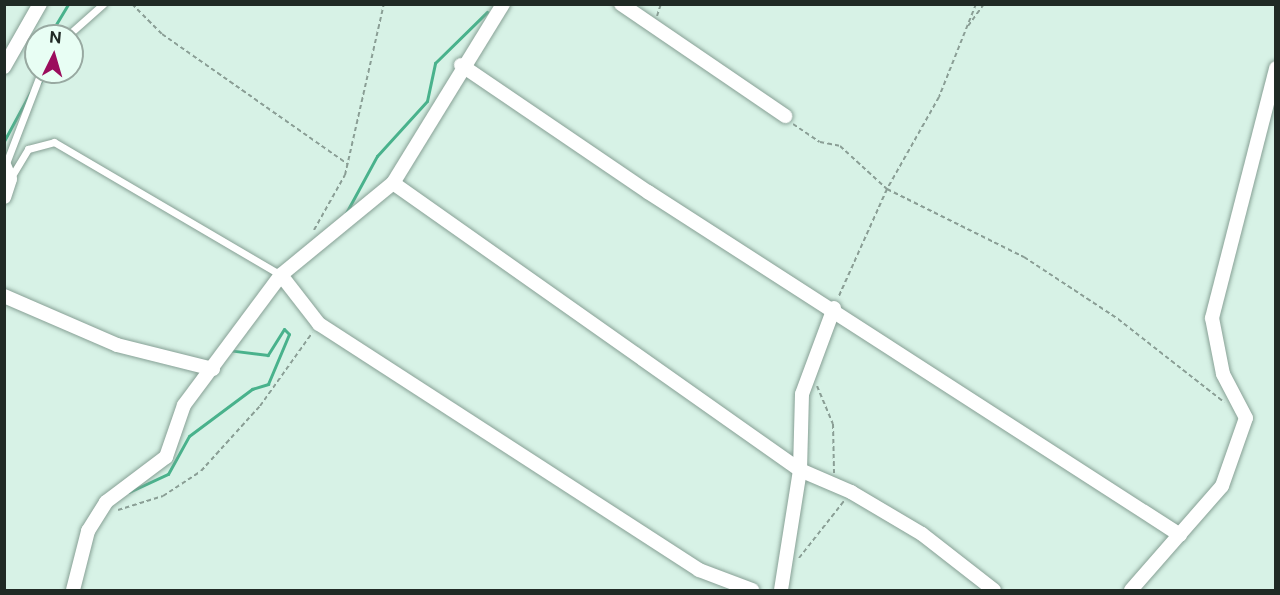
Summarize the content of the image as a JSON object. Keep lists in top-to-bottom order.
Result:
{
  "north": "top"
}
